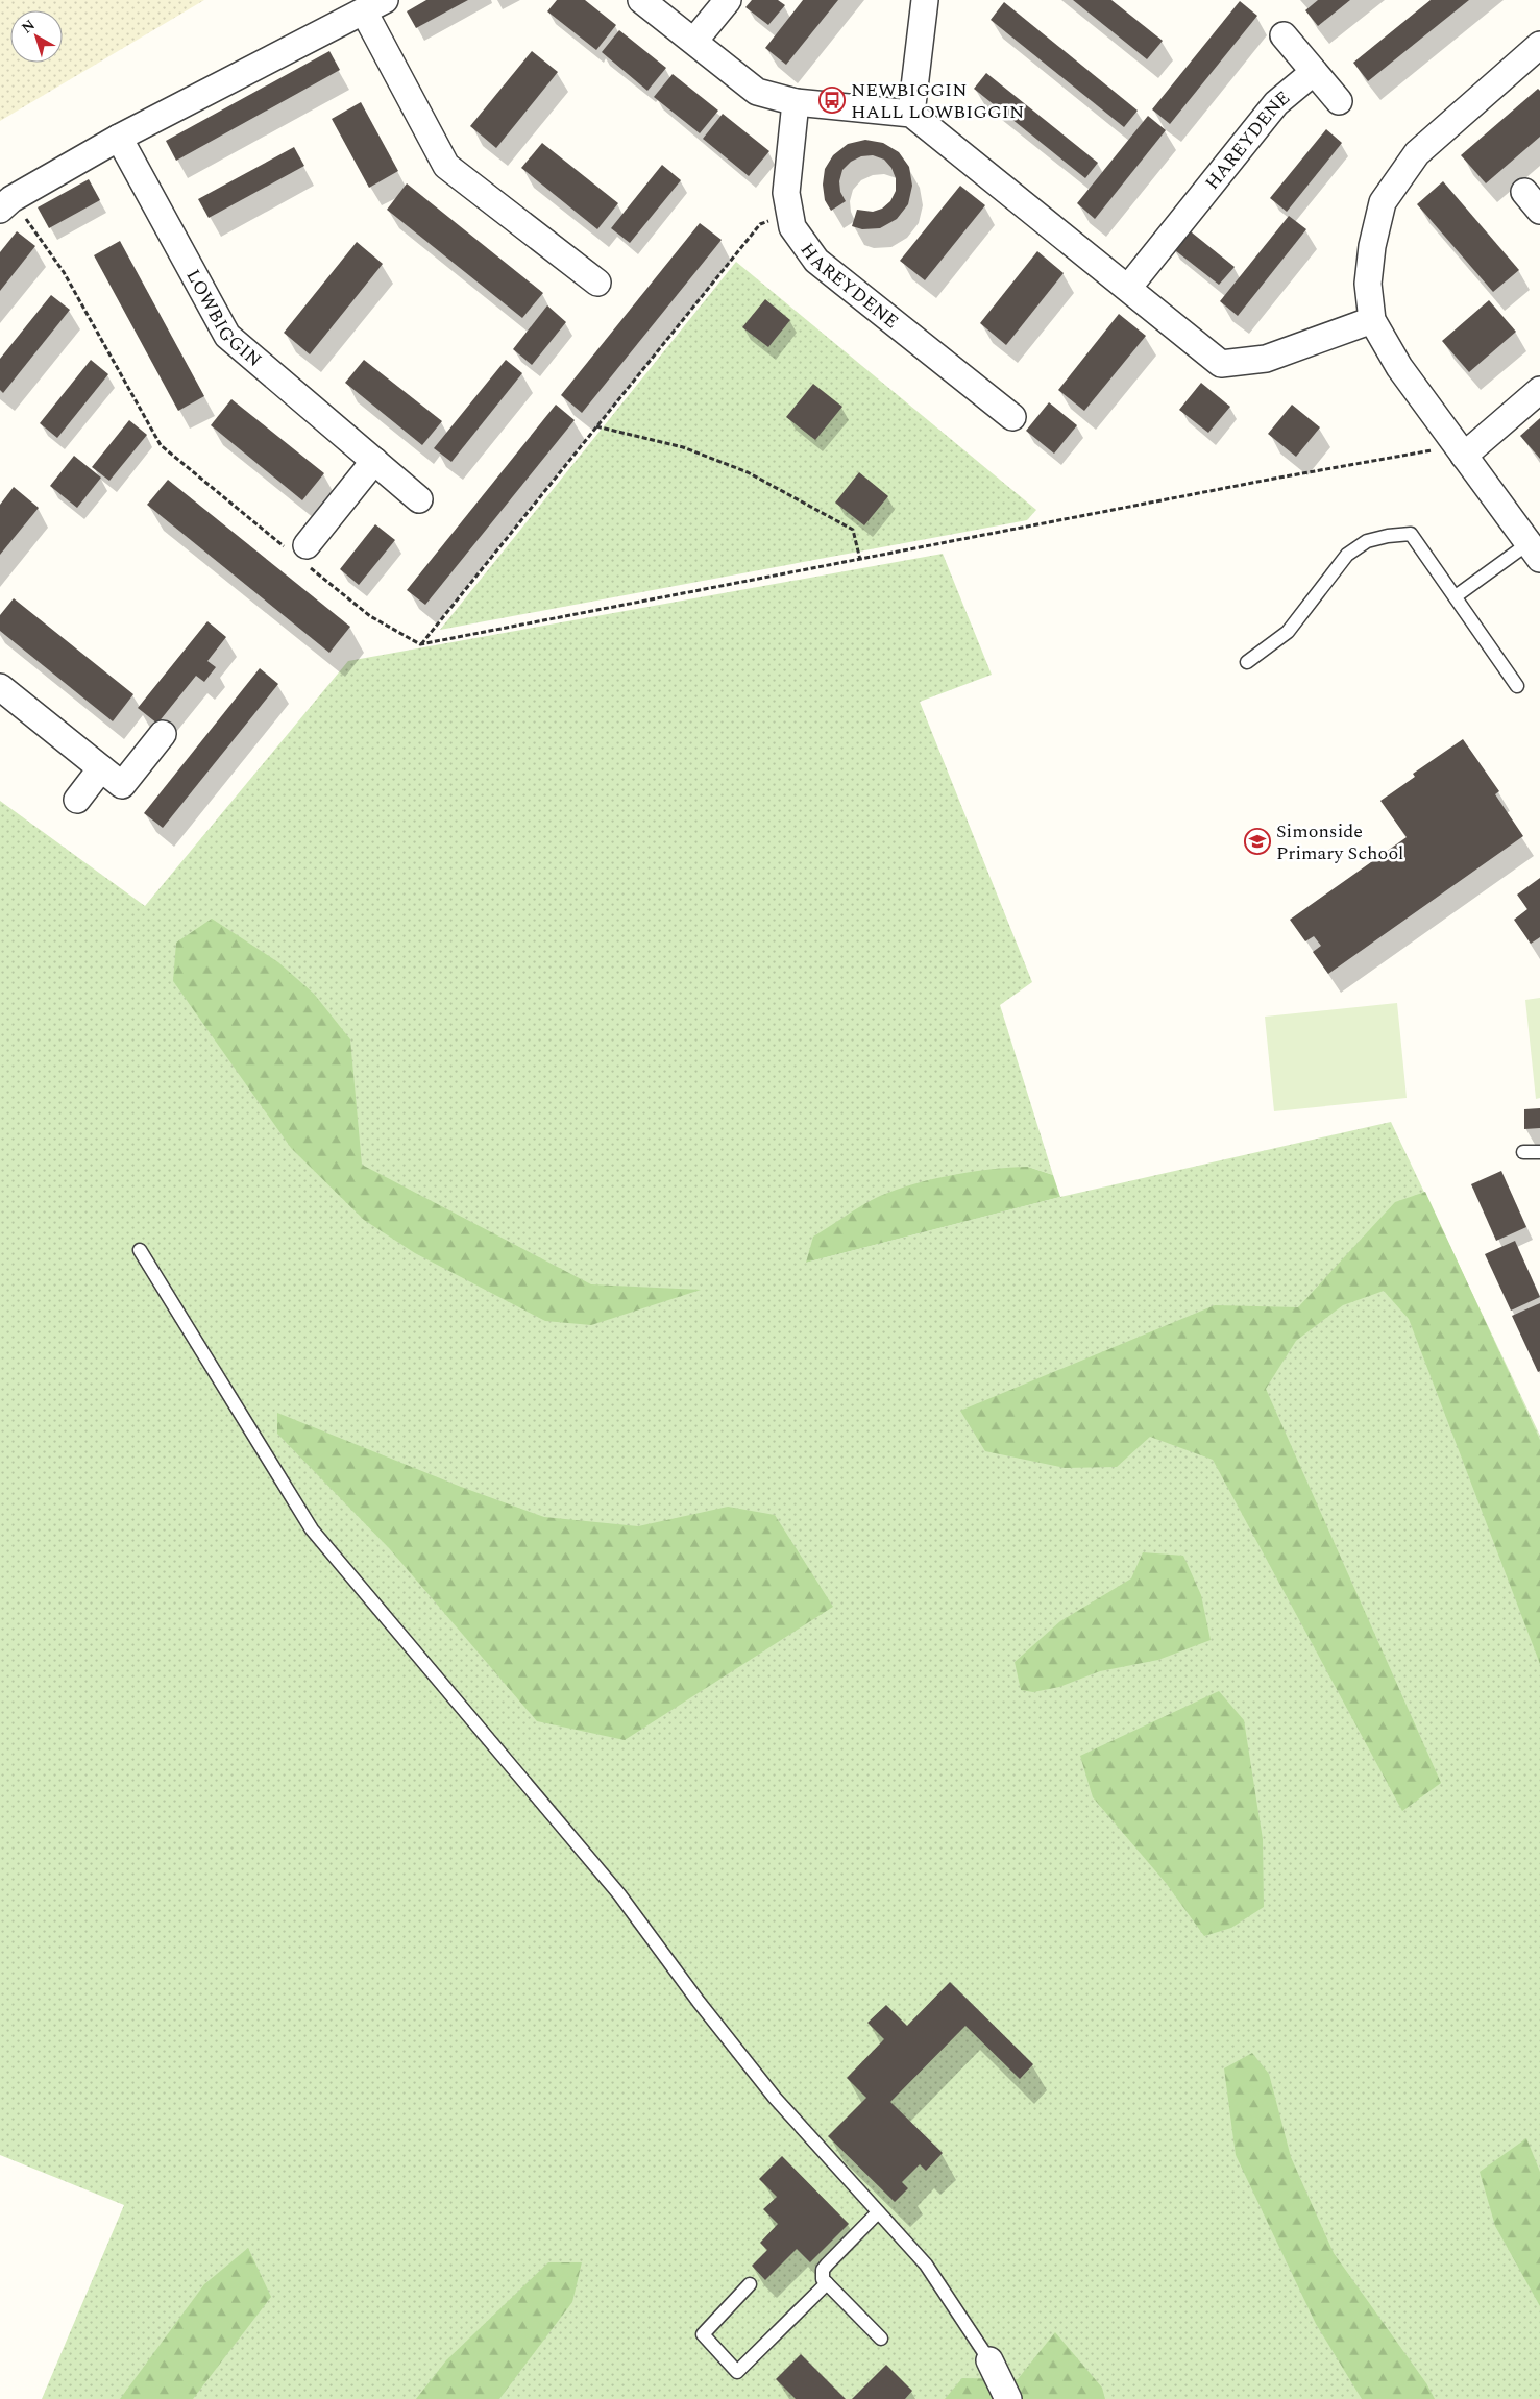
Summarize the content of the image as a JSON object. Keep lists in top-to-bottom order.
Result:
{
  "streets": {
    "street": ["HAREYDENE", "LOWBIGGIN"]
  },
  "places": {
    "bus stop": ["NEWBIGGIN HALL LOWBIGGIN"],
    "school or university": ["Simonside Primary School"]
  },
  "north": "top left"
}
